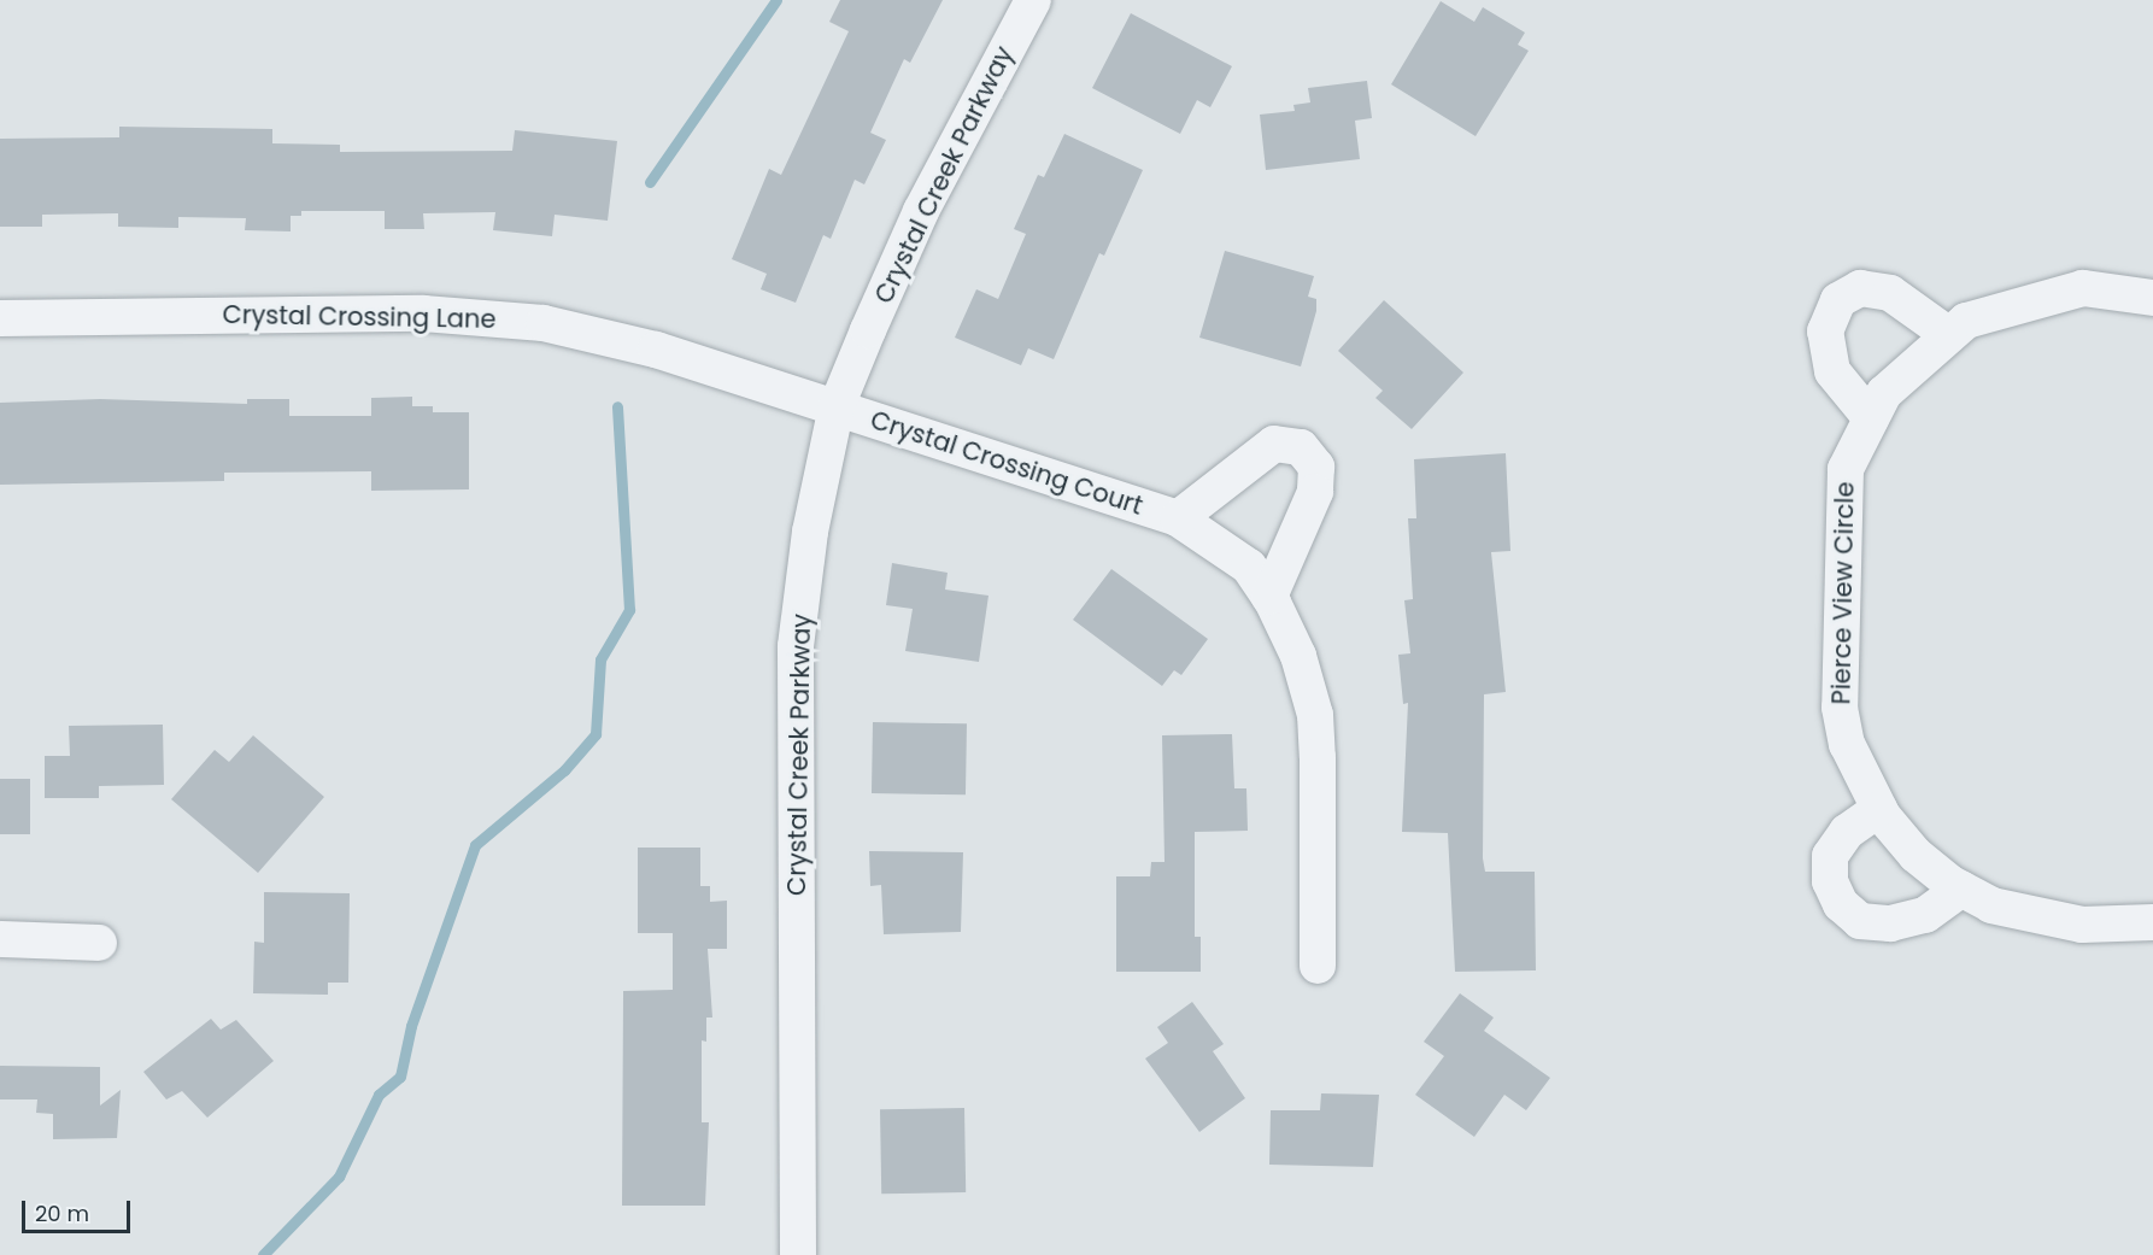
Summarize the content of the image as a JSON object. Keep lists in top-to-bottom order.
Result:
{
  "streets": {
    "street": [
      "Crystal Creek Parkway",
      "Crystal Crossing Lane",
      "Crystal Crossing Court",
      "Pierce View Circle"
    ]
  },
  "crossings": [
    ["Crystal Creek Parkway", "Crystal Crossing Lane"],
    ["Crystal Creek Parkway", "Crystal Crossing Court"],
    ["Crystal Crossing Lane", "Crystal Crossing Court"]
  ],
  "scale_bar": "20 m"
}
